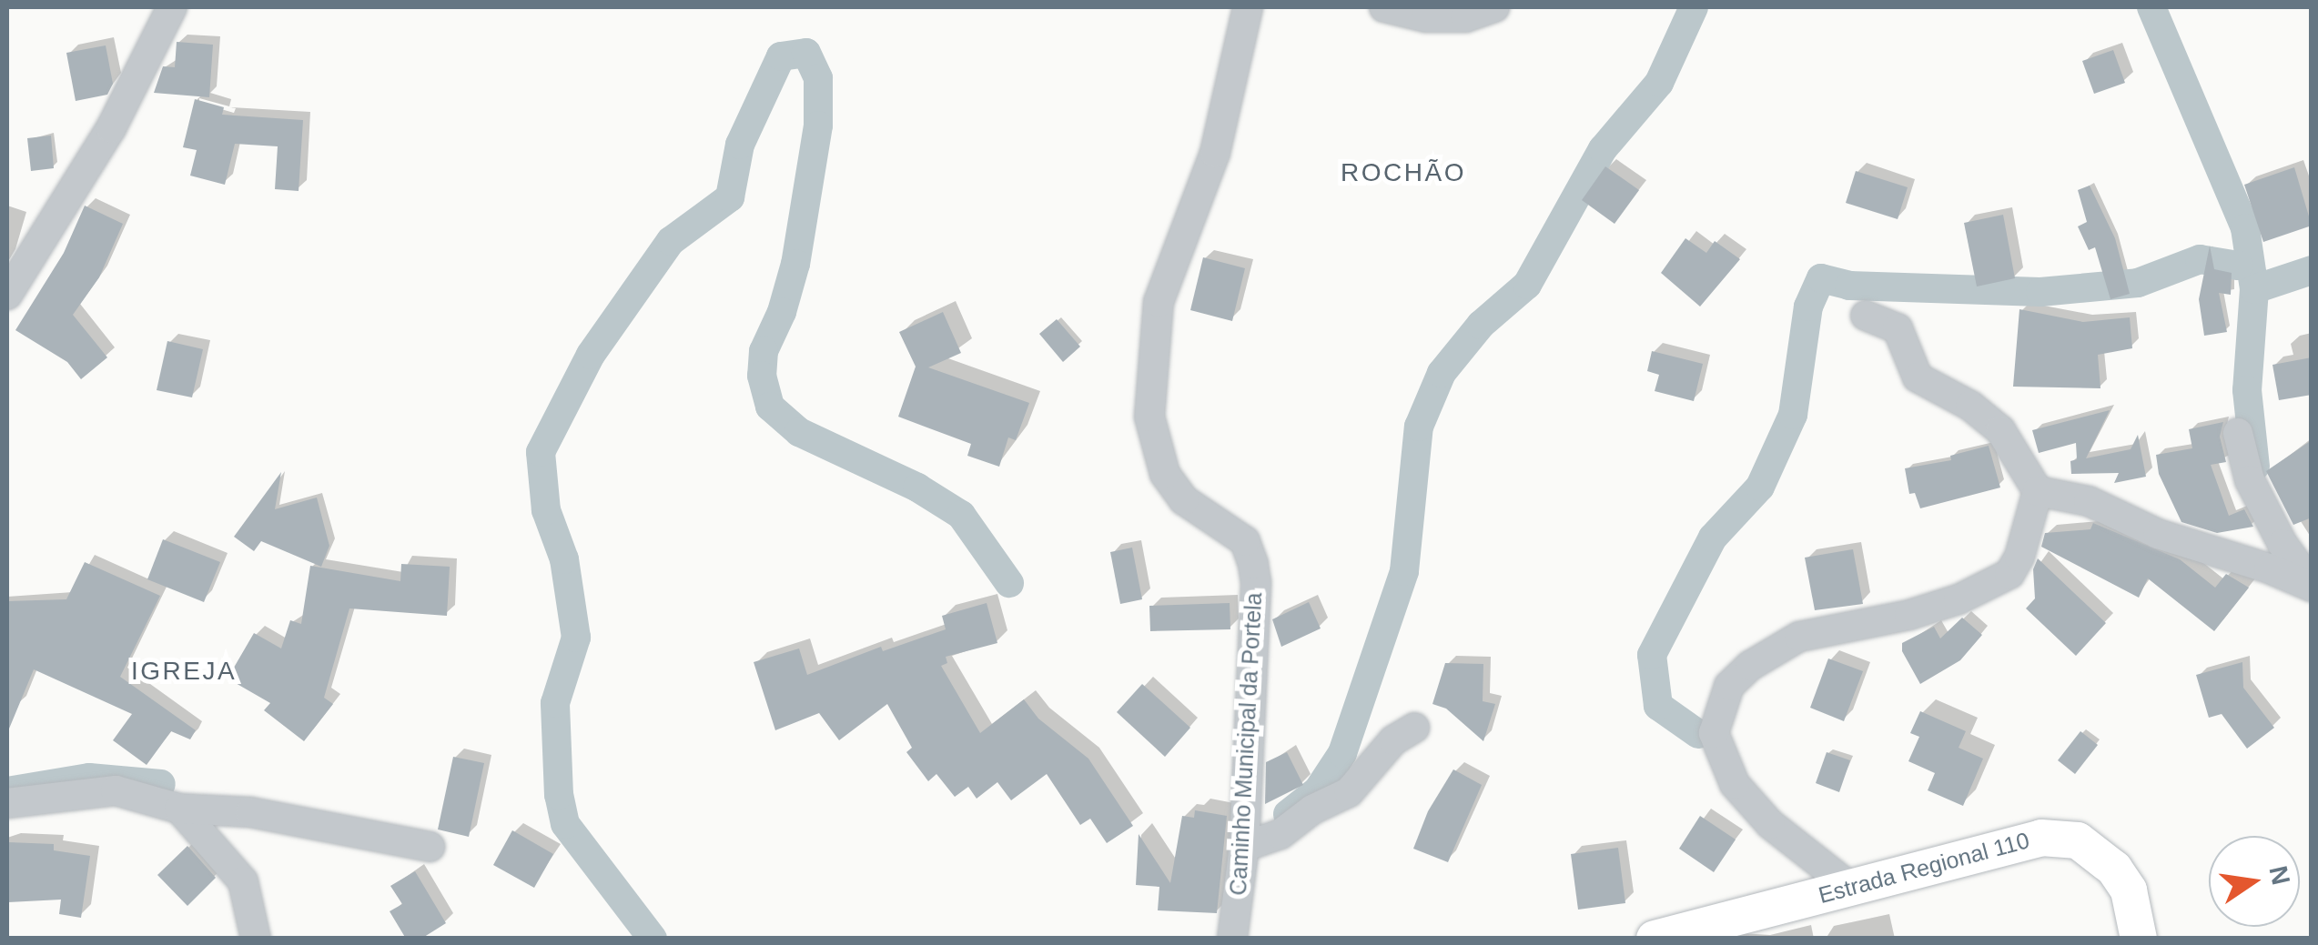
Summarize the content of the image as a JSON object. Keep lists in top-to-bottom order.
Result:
{
  "streets": {
    "main road": ["Estrada Regional 110"],
    "street": ["Caminho Municipal da Portela"]
  },
  "districts": ["ROCHÃO", "IGREJA"],
  "north": "right"
}
